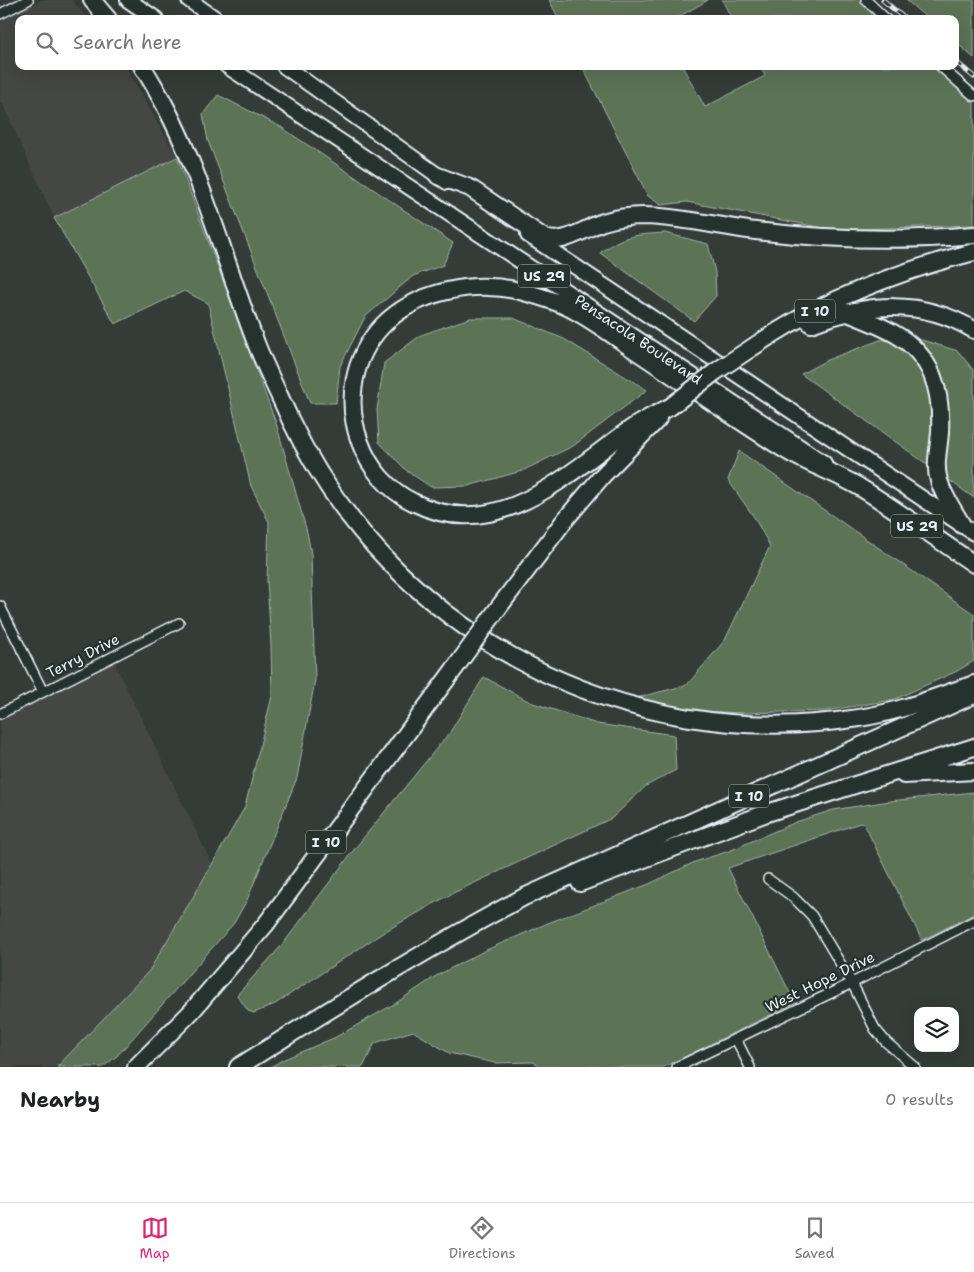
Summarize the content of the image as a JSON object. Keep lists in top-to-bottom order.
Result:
{
  "streets": {
    "highway": ["US 29", "I 10", "Pensacola Boulevard"],
    "street": ["Terry Drive", "West Hope Drive"]
  },
  "page": {
    "search": "Search here",
    "heading": ["Nearby", "0 results"],
    "nav": ["Map", "Directions", "Saved"]
  }
}
